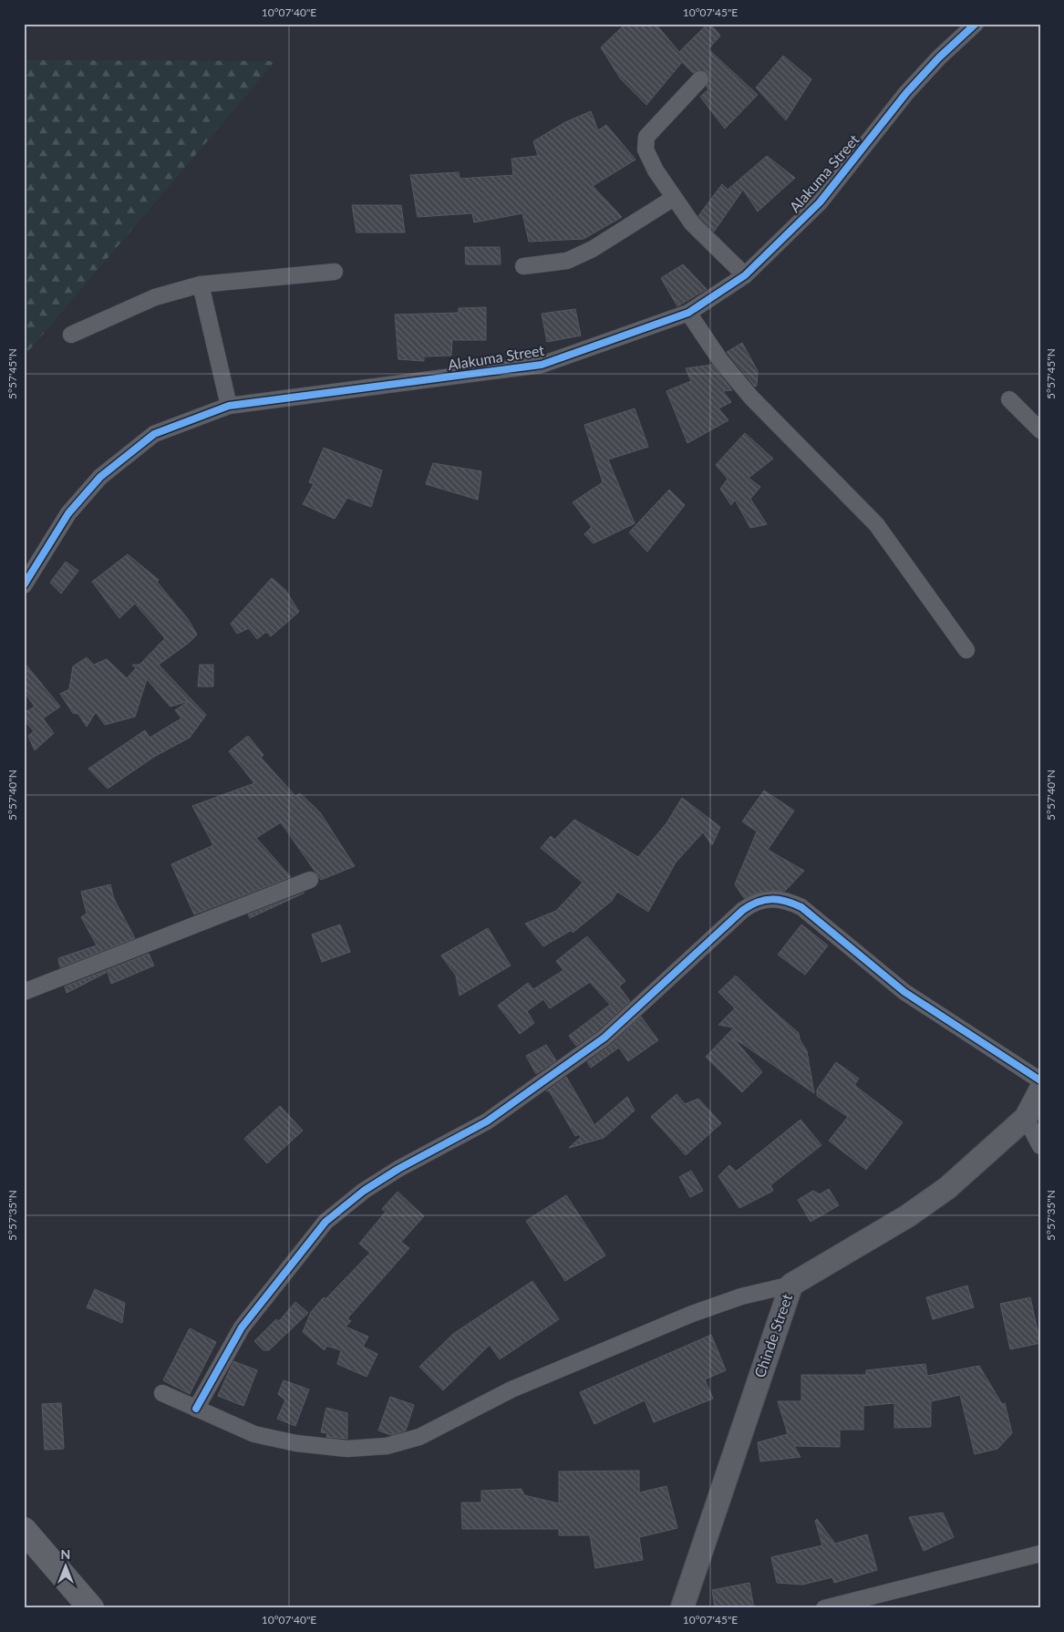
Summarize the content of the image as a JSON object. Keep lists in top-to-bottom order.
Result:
{
  "streets": {
    "street": ["Alakuma Street", "Chinde Street"]
  },
  "north": "top",
  "coordinates": [
    "10°07'40\"E",
    "10°07'45\"E",
    "5°57'45\"N",
    "5°57'40\"N",
    "5°57'35\"N"
  ]
}
